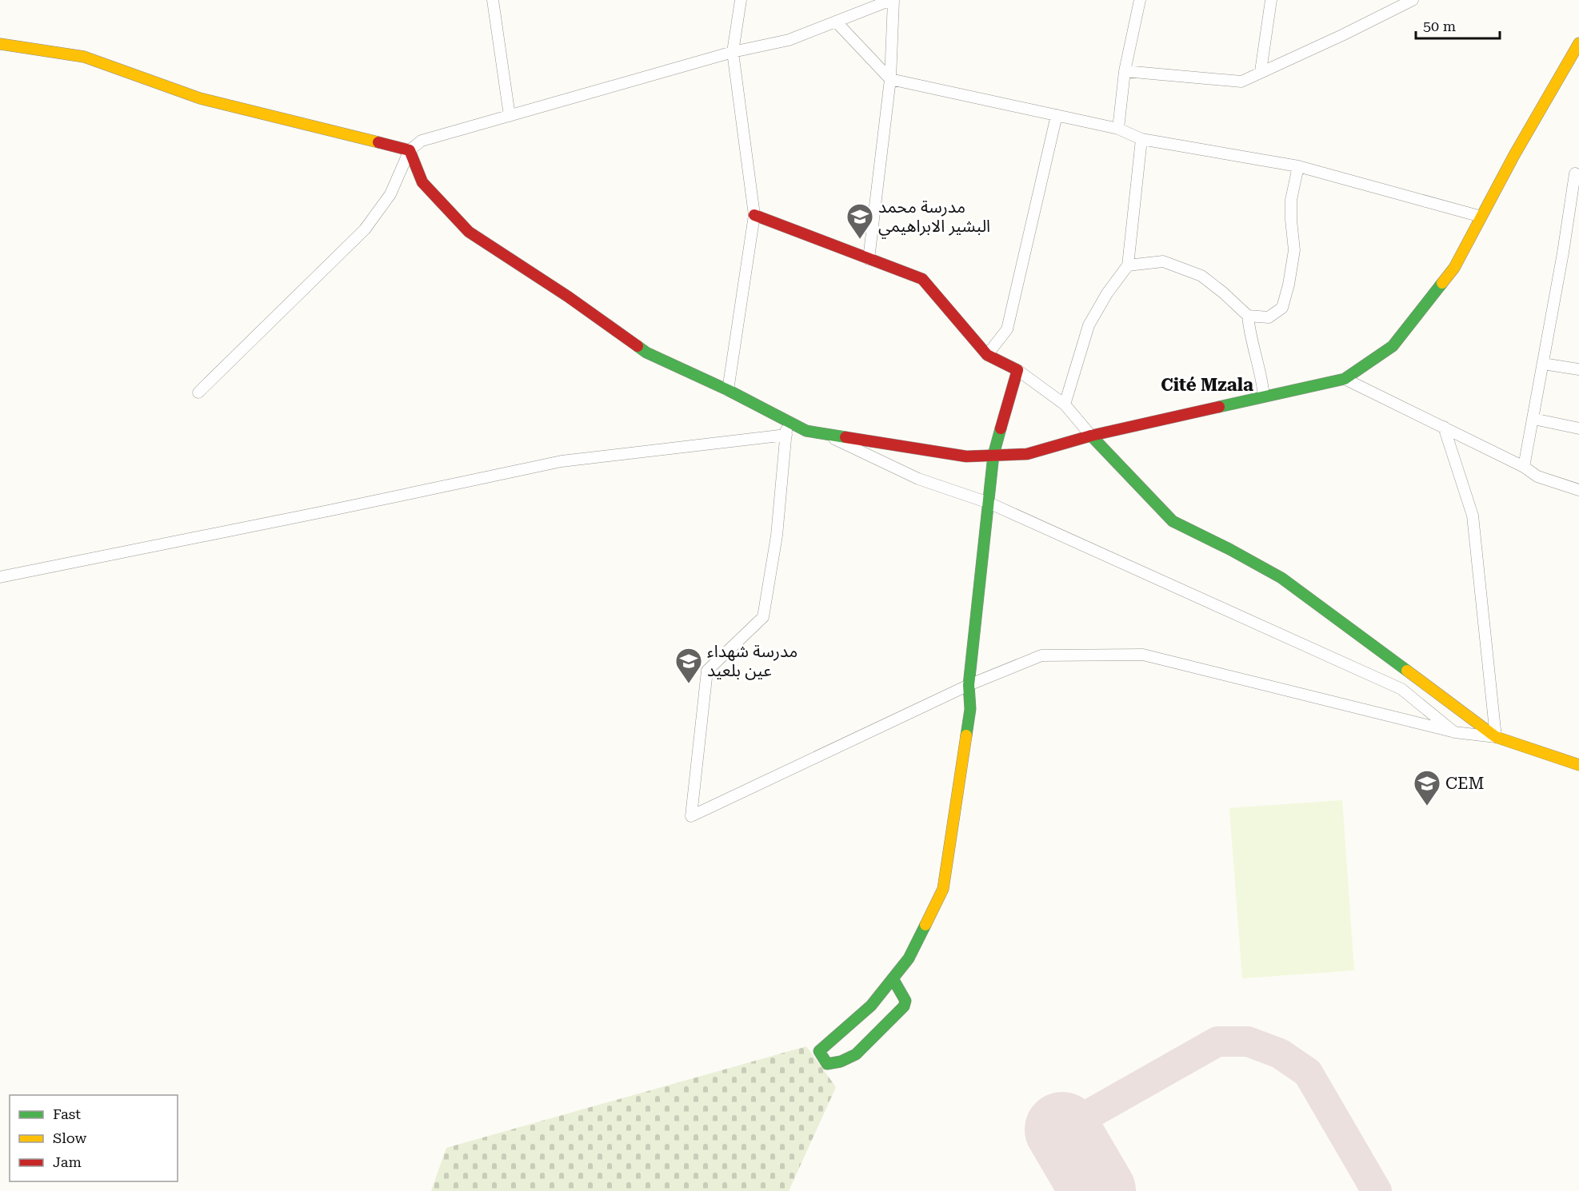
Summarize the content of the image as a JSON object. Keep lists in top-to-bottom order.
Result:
{
  "districts": ["Cité Mzala"],
  "places": {
    "school or university": ["مدرسة محمد البشير الابراهيمي", "مدرسة شهداء عين بلعيد", "CEM"]
  },
  "legend": ["Fast", "Slow", "Jam"],
  "scale_bar": "50 m"
}
